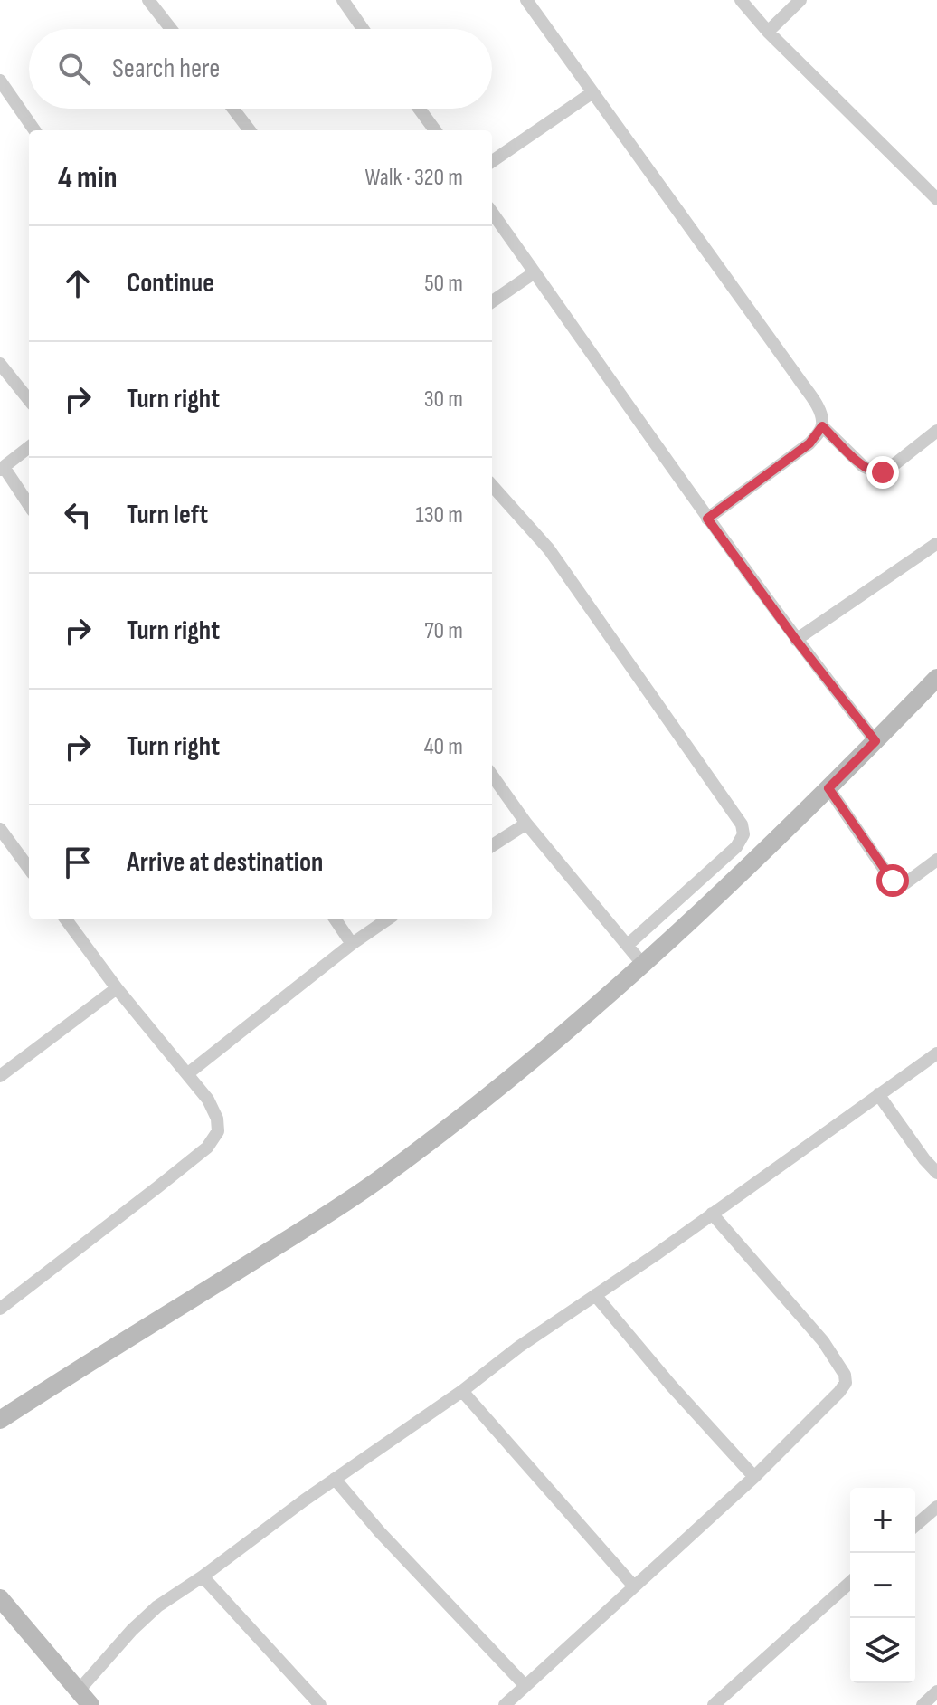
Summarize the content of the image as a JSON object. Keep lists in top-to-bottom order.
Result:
{
  "page": {
    "search": "Search here",
    "heading": ["4 min", "Walk · 320 m"],
    "list": [
      ["Continue", "50 m"],
      ["Turn right", "30 m"],
      ["Turn left", "130 m"],
      ["Turn right", "70 m"],
      ["Turn right", "40 m"],
      "Arrive at destination"
    ],
    "map_buttons": ["+", "−"]
  }
}
